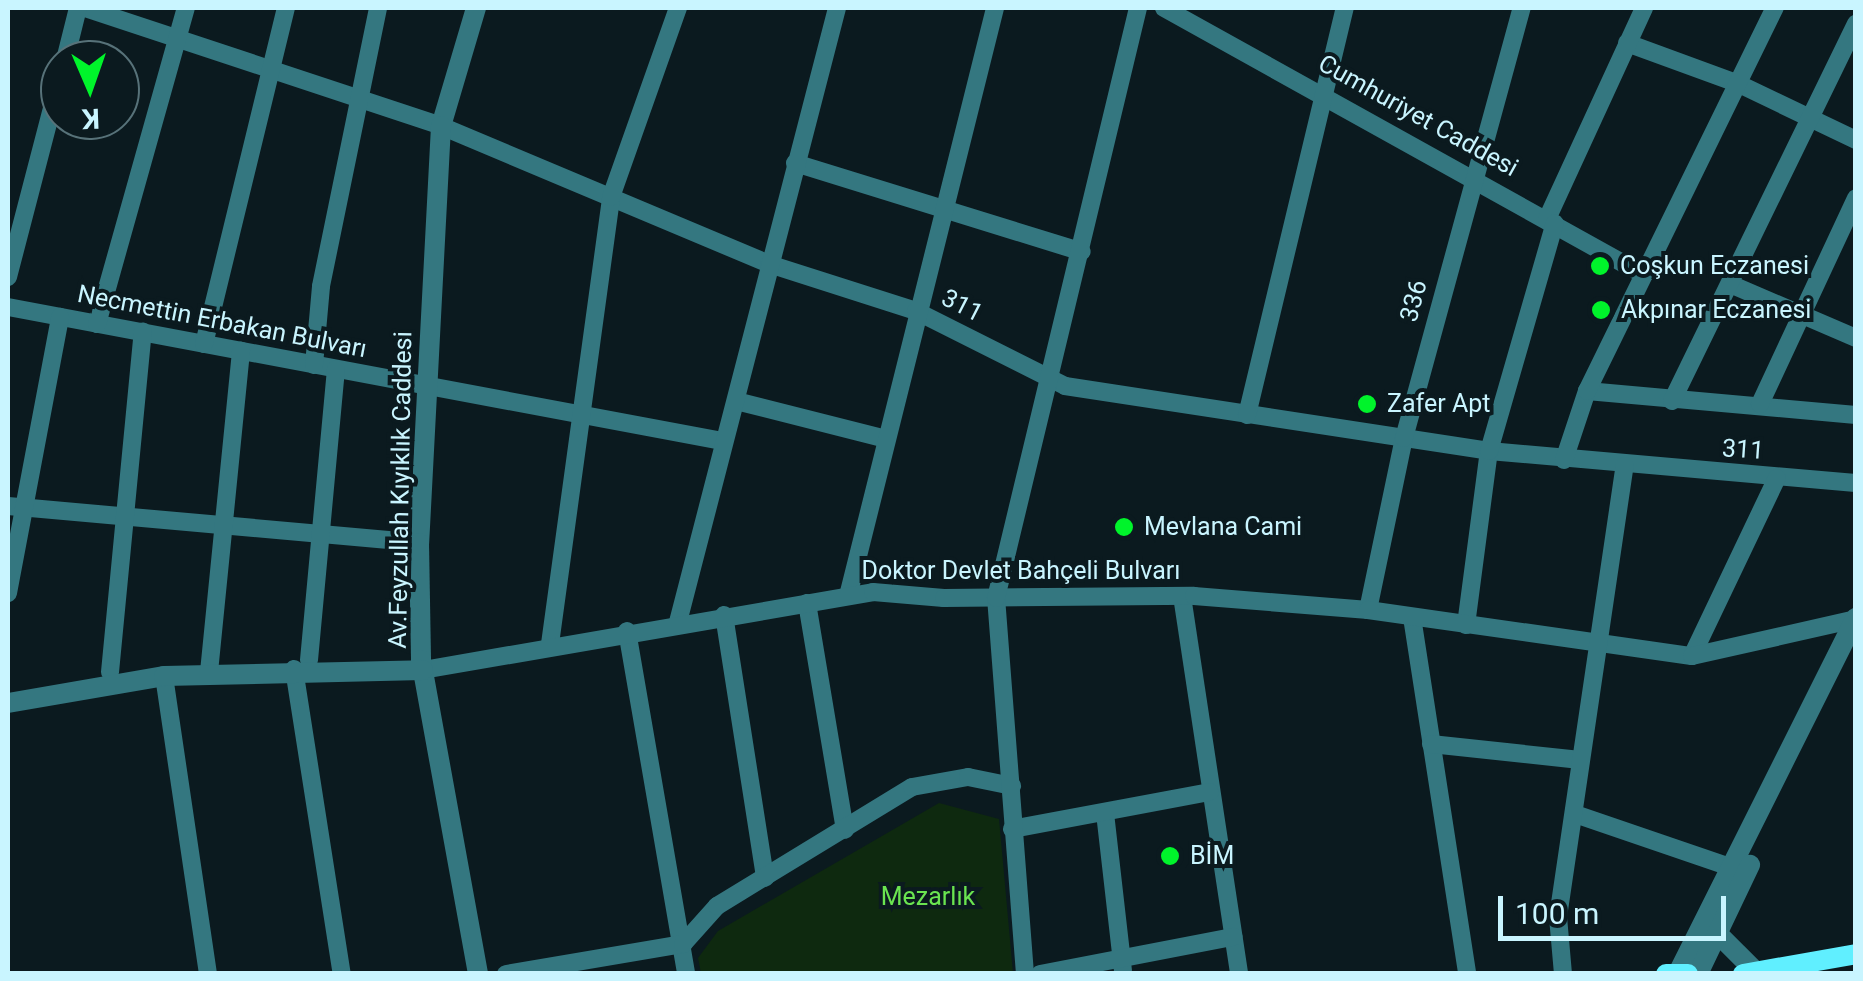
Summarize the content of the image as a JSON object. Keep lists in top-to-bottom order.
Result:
{
  "streets": {
    "street": [
      "Cumhuriyet Caddesi",
      "336",
      "311",
      "Necmettin Erbakan Bulvarı",
      "Av.Feyzullah Kıyıklık Caddesi",
      "Doktor Devlet Bahçeli Bulvarı"
    ]
  },
  "crossings": [
    ["Cumhuriyet Caddesi", "336"],
    ["336", "311"],
    ["336", "Doktor Devlet Bahçeli Bulvarı"],
    ["311", "Av.Feyzullah Kıyıklık Caddesi"],
    ["Necmettin Erbakan Bulvarı", "Av.Feyzullah Kıyıklık Caddesi"],
    ["Av.Feyzullah Kıyıklık Caddesi", "Doktor Devlet Bahçeli Bulvarı"]
  ],
  "parks": ["Mezarlık"],
  "places": [
    "Coşkun Eczanesi",
    "Akpınar Eczanesi",
    "Zafer Apt",
    "Mevlana Cami",
    "BİM"
  ],
  "scale_bar": "100 m",
  "north": "bottom"
}
